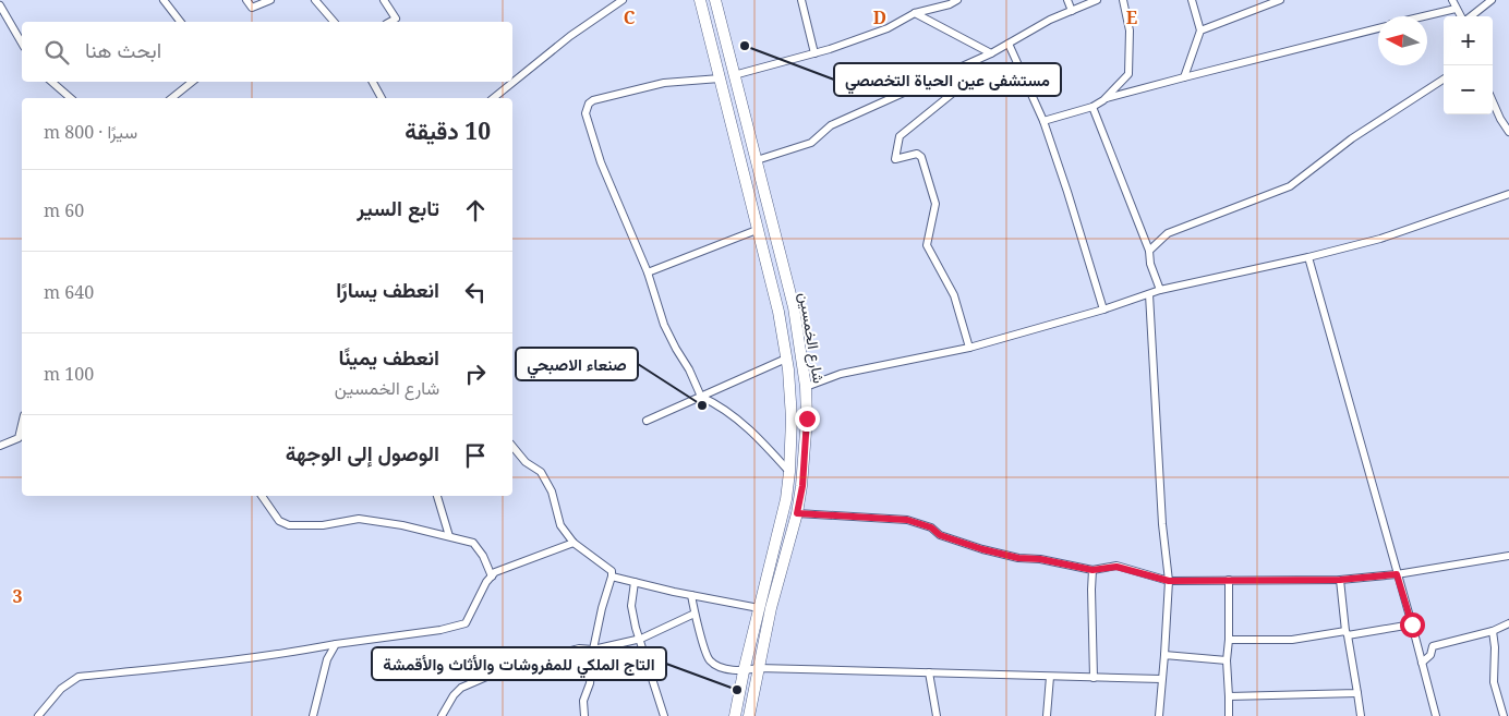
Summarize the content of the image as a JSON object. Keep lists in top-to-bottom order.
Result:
{
  "streets": {
    "main road": ["شارع الخمسين"]
  },
  "places": ["مستشفى عين الحياة التخصصي", "صنعاء الاصبحي", "التاج الملكي للمفروشات والأثاث والأقمشة"],
  "north": "left",
  "page": {
    "map_buttons": ["+", "−"],
    "search": "ابحث هنا",
    "heading": ["10 دقيقة", "سيرًا · 800 m"],
    "list": [
      ["تابع السير", "60 m"],
      ["انعطف يسارًا", "640 m"],
      ["انعطف يمينًا", "شارع الخمسين", "100 m"],
      "الوصول إلى الوجهة"
    ]
  },
  "grid": {
    "columns": ["C", "D", "E"],
    "rows": ["3"]
  }
}
